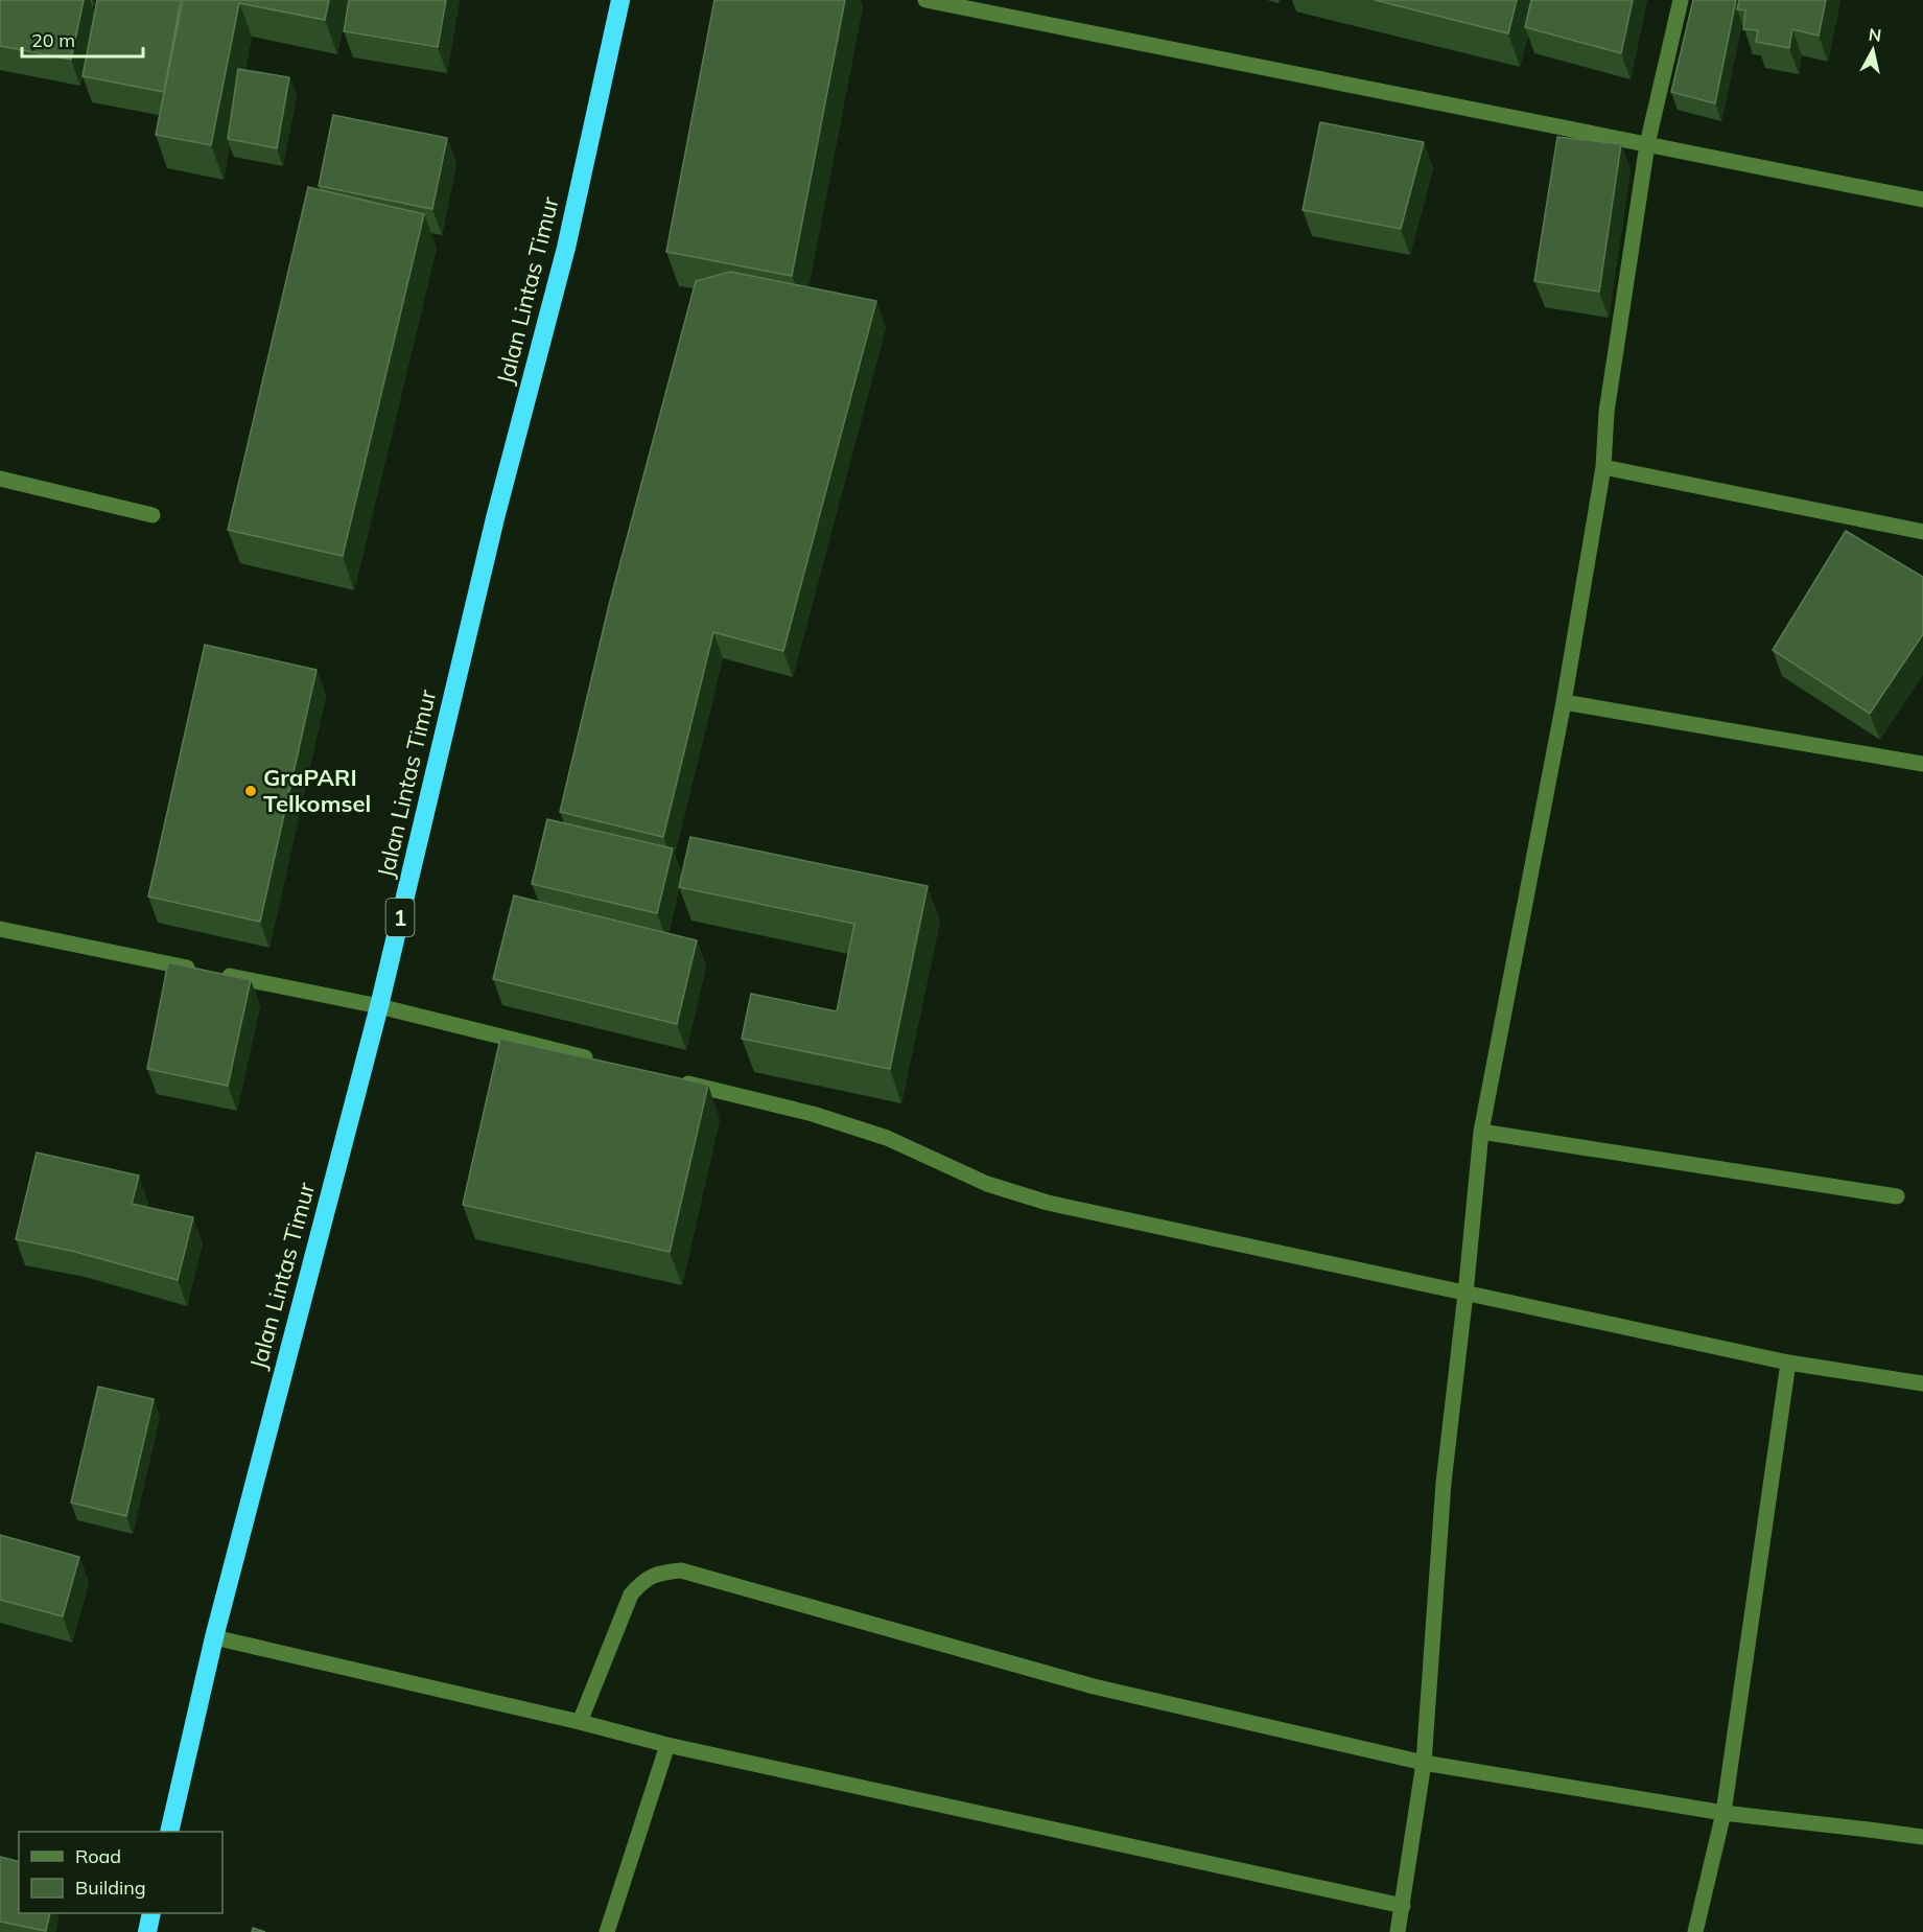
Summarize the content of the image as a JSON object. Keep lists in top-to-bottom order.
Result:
{
  "streets": {
    "highway": ["Jalan Lintas Timur", "1"]
  },
  "places": ["GraPARI Telkomsel"],
  "legend": ["Road", "Building"],
  "scale_bar": "20 m",
  "north": "top"
}
